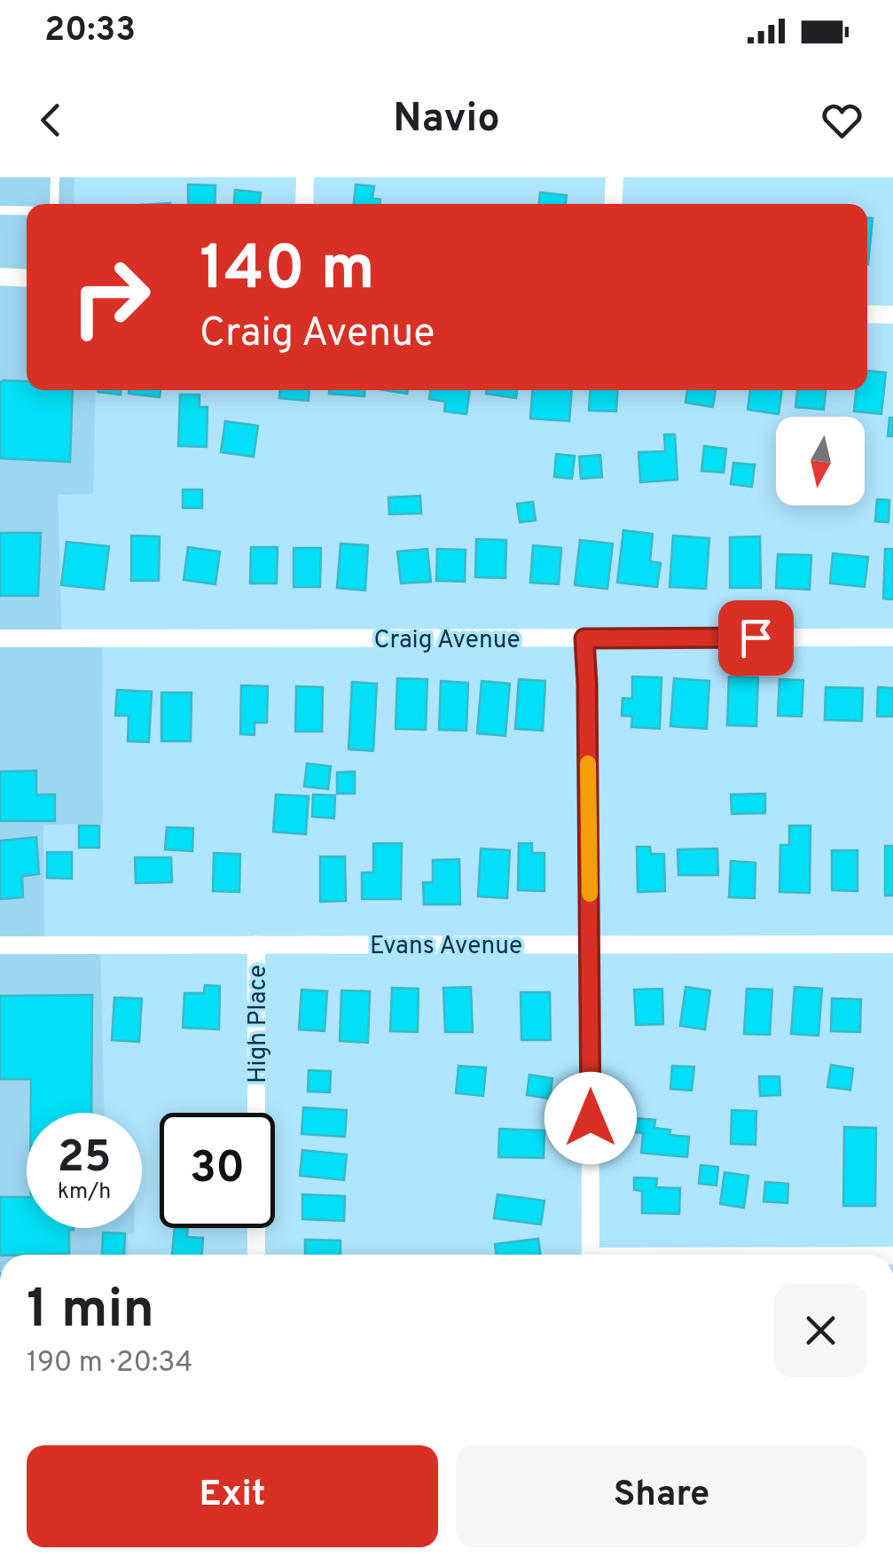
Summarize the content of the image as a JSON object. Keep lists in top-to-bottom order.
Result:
{
  "streets": {
    "street": ["Craig Avenue", "Evans Avenue", "High Place"]
  },
  "crossings": [
    ["Evans Avenue", "High Place"]
  ],
  "north": "bottom",
  "page": {
    "status": "20:33",
    "header": "Navio",
    "turn": ["140 m", "Craig Avenue"],
    "speed": "25 km/h",
    "limit": "30",
    "heading": ["1 min", "190 m · 20:34"],
    "buttons": ["Exit", "Share"]
  }
}
